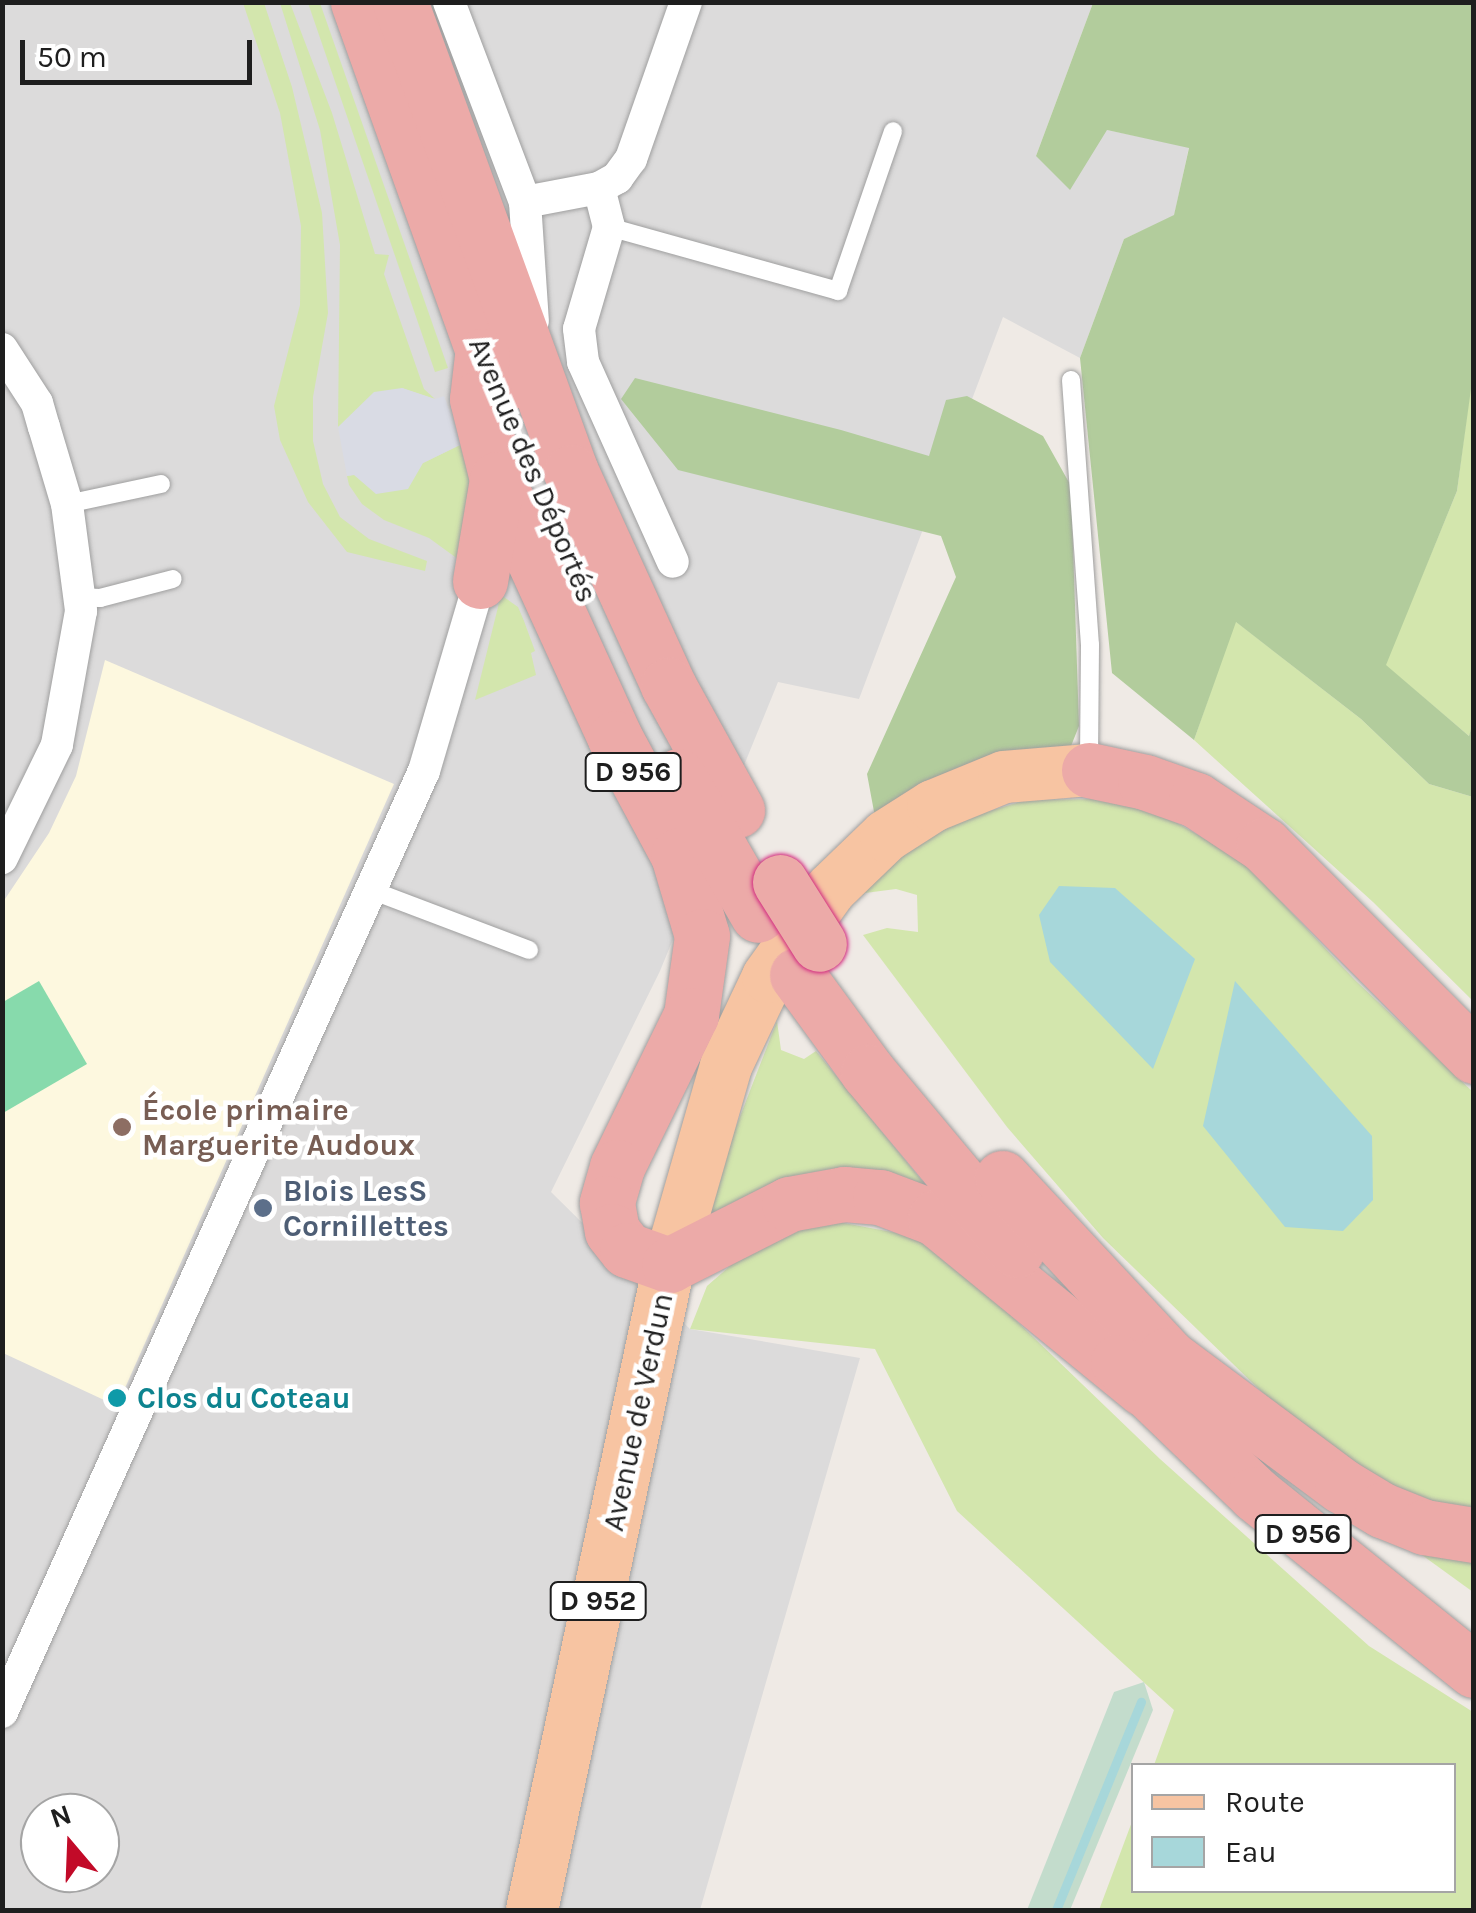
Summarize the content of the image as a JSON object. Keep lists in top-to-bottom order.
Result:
{
  "streets": {
    "highway": ["Avenue des Déportés", "D 956"],
    "main road": ["Avenue de Verdun", "D 952"]
  },
  "crossings": [
    ["Avenue des Déportés", "D 956"],
    ["D 956", "Avenue de Verdun"]
  ],
  "places": ["École primaire Marguerite Audoux", "Blois LesS Cornillettes", "Clos du Coteau"],
  "legend": ["Route", "Eau"],
  "scale_bar": "50 m",
  "north": "top"
}
